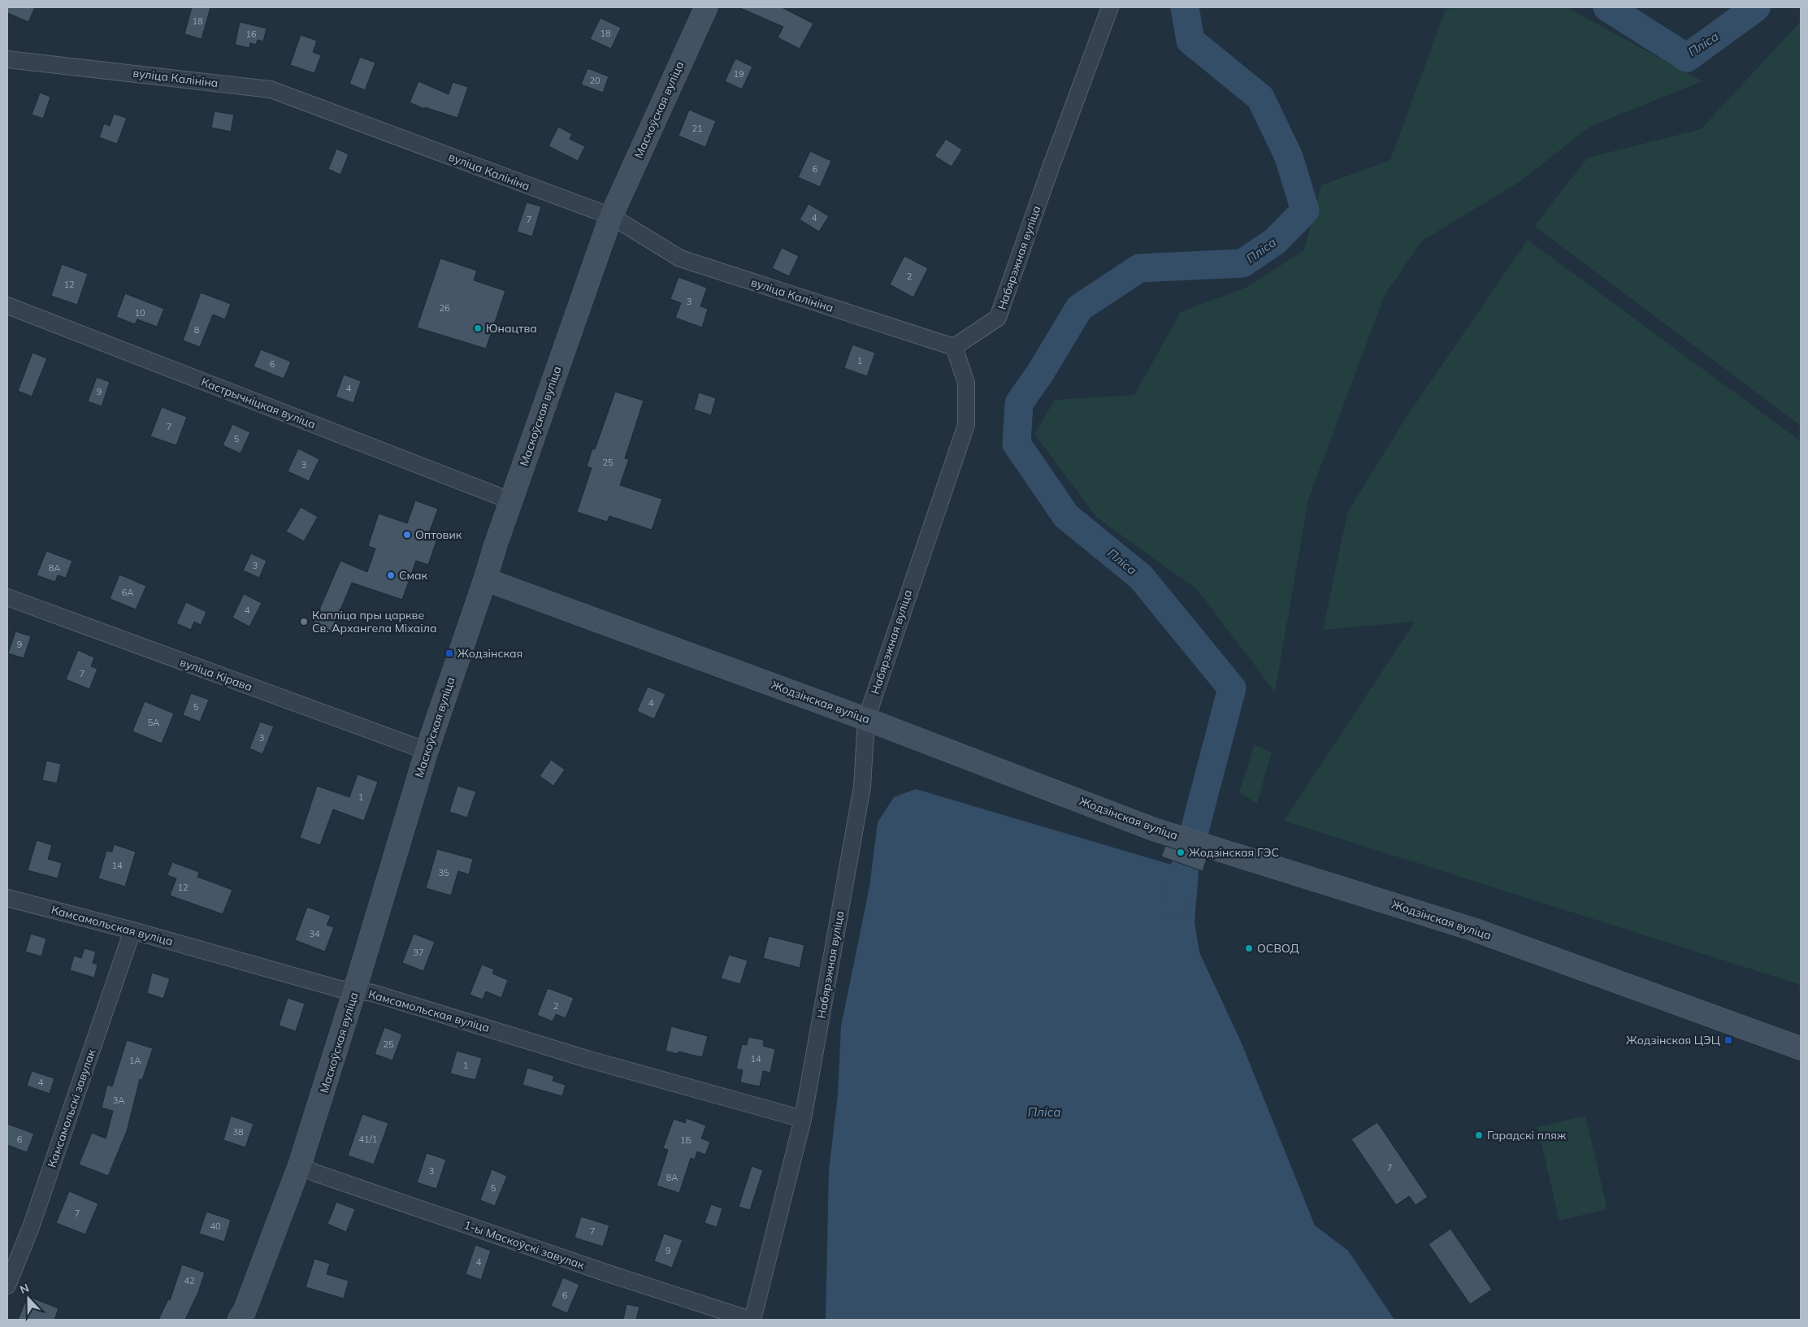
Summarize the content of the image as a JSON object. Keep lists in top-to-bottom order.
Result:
{
  "streets": {
    "main road": ["Маскоўская вуліца", "Жодзінская вуліца"],
    "street": [
      "вуліца Калініна",
      "Набярэжная вуліца",
      "Кастрычніцкая вуліца",
      "вуліца Кірава",
      "Камсамольская вуліца",
      "Камсамольскі завулак",
      "1-ы Маскоўскі завулак"
    ]
  },
  "crossings": [
    ["вуліца Калініна", "Маскоўская вуліца"],
    ["вуліца Калініна", "Набярэжная вуліца"],
    ["Маскоўская вуліца", "Кастрычніцкая вуліца"],
    ["Маскоўская вуліца", "вуліца Кірава"],
    ["Маскоўская вуліца", "Жодзінская вуліца"],
    ["Маскоўская вуліца", "Камсамольская вуліца"],
    ["Маскоўская вуліца", "1-ы Маскоўскі завулак"],
    ["Набярэжная вуліца", "Жодзінская вуліца"],
    ["Набярэжная вуліца", "Камсамольская вуліца"],
    ["Набярэжная вуліца", "1-ы Маскоўскі завулак"],
    ["Камсамольская вуліца", "Камсамольскі завулак"]
  ],
  "water": ["Пліса"],
  "places": {
    "other": [
      "Юнацтва",
      "Оптовик",
      "Смак",
      "Капліца пры царкве Св. Архангела Міхаіла",
      "Жодзінская ГЭС",
      "ОСВОД",
      "Гарадскі пляж"
    ],
    "transit": ["Жодзінская", "Жодзінская ЦЭЦ"]
  },
  "house_numbers": [
    "18",
    "18",
    "16",
    "19",
    "20",
    "21",
    "6",
    "4",
    "7",
    "2",
    "12",
    "3",
    "26",
    "10",
    "8",
    "1",
    "6",
    "4",
    "9",
    "7",
    "5",
    "25",
    "3",
    "3",
    "8А",
    "6А",
    "4",
    "9",
    "7",
    "4",
    "5",
    "5А",
    "3",
    "1",
    "14",
    "35",
    "12",
    "34",
    "37",
    "2",
    "25",
    "14",
    "1А",
    "1",
    "4",
    "3А",
    "38",
    "6",
    "41/1",
    "1Б",
    "7",
    "3",
    "8А",
    "5",
    "7",
    "40",
    "7",
    "9",
    "4",
    "42",
    "6"
  ],
  "north": "top"
}
